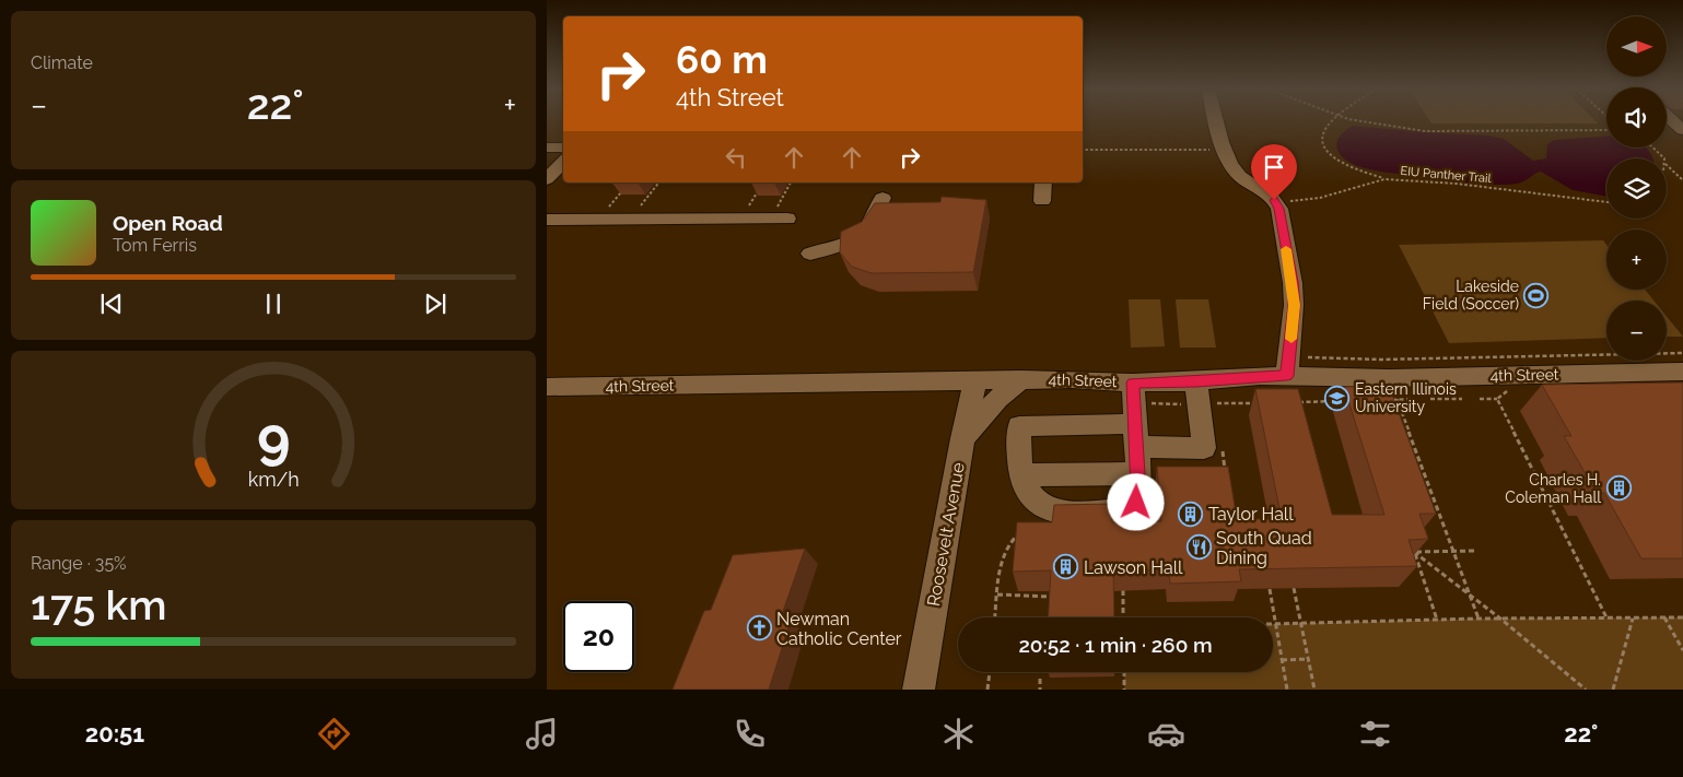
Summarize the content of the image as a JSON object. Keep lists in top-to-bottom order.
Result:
{
  "streets": {
    "street": ["4th Street", "Roosevelt Avenue"],
    "path": ["EIU Panther Trail"]
  },
  "crossings": [
    ["4th Street", "Roosevelt Avenue"]
  ],
  "places": {
    "sports": ["Lakeside Field (Soccer)"],
    "school or university": ["Eastern Illinois University"],
    "building": ["Charles H. Coleman Hall", "Taylor Hall", "Lawson Hall"],
    "restaurant": ["South Quad Dining"],
    "church": ["Newman Catholic Center"]
  },
  "north": "right",
  "page": {
    "tile": [
      "Climate",
      ["Range · 35%", "175 km"]
    ],
    "map_buttons": ["+", "−"],
    "turn": ["60 m", "4th Street"],
    "heat": ["−", "22°", "+"],
    "song": ["Open Road", "Tom Ferris"],
    "limit": "20",
    "trip": "20:52 · 1 min · 260 m",
    "tabs": ["20:51", "22°"],
    "gauge": ["9", "km/h"]
  }
}
